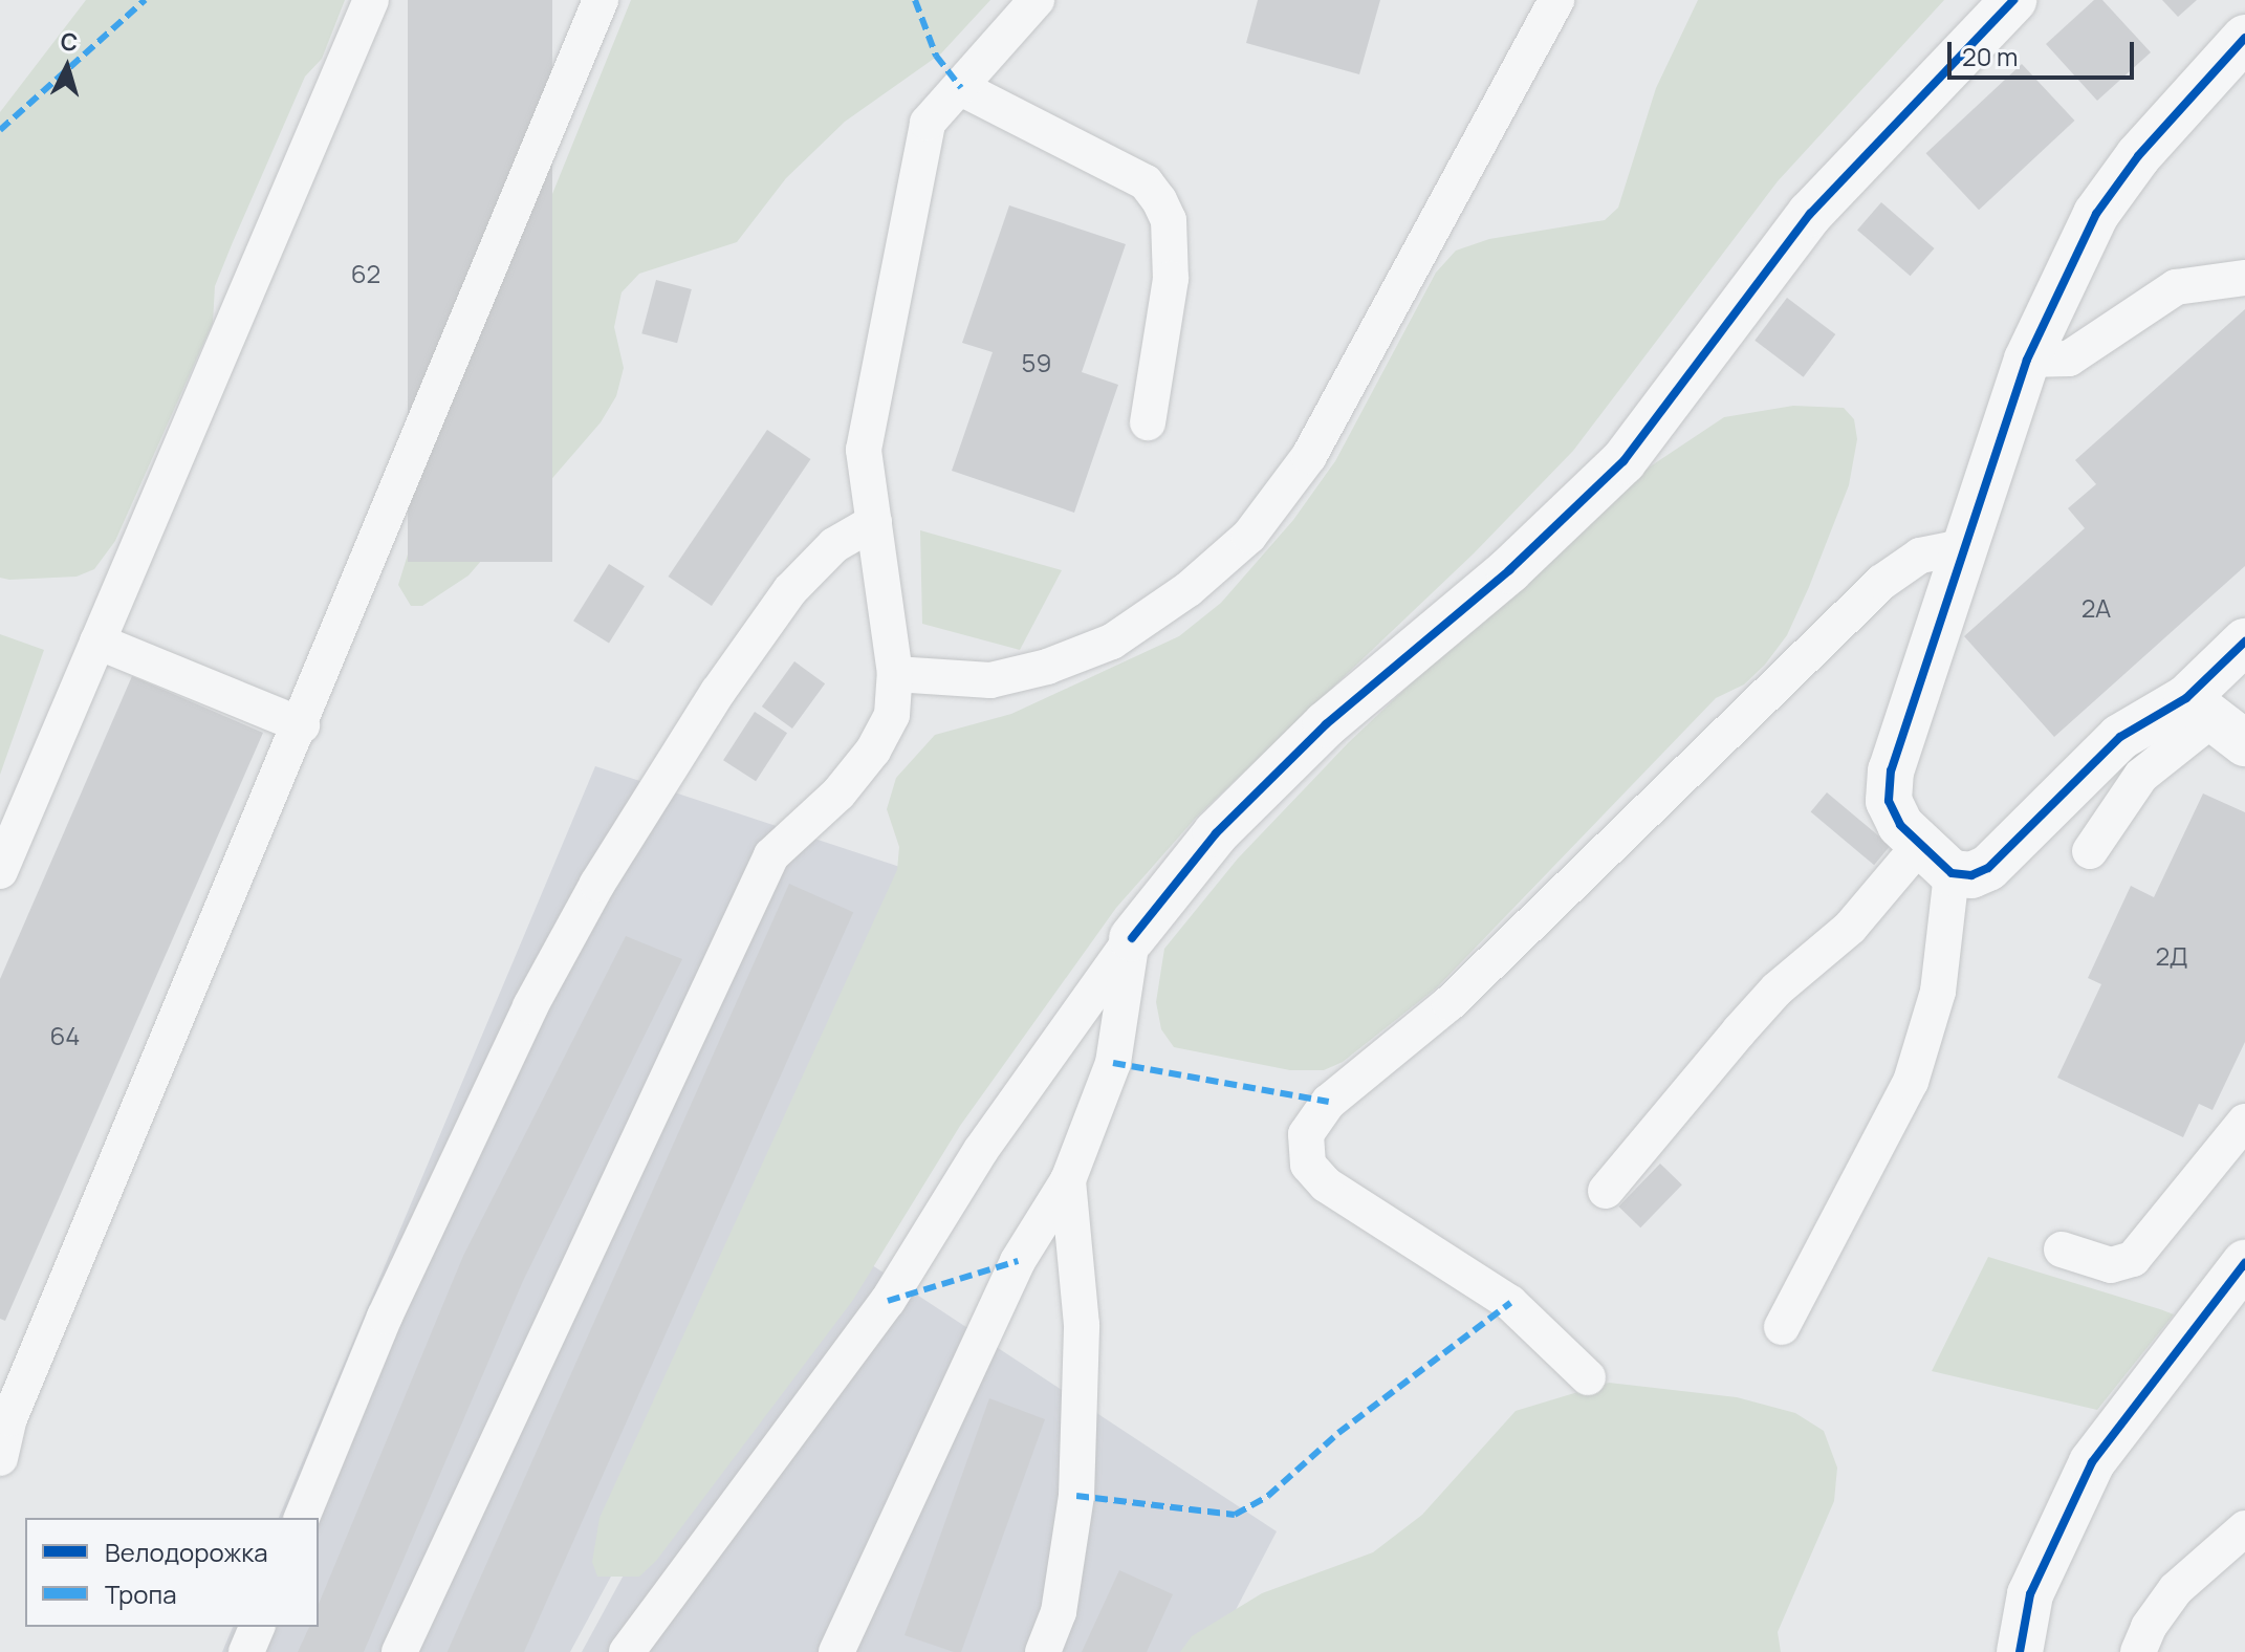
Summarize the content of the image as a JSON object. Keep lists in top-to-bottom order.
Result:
{
  "house_numbers": [
    "62",
    "59",
    "2А",
    "2Д",
    "64"
  ],
  "legend": ["Велодорожка", "Тропа"],
  "scale_bar": "20 m",
  "north": "top"
}
